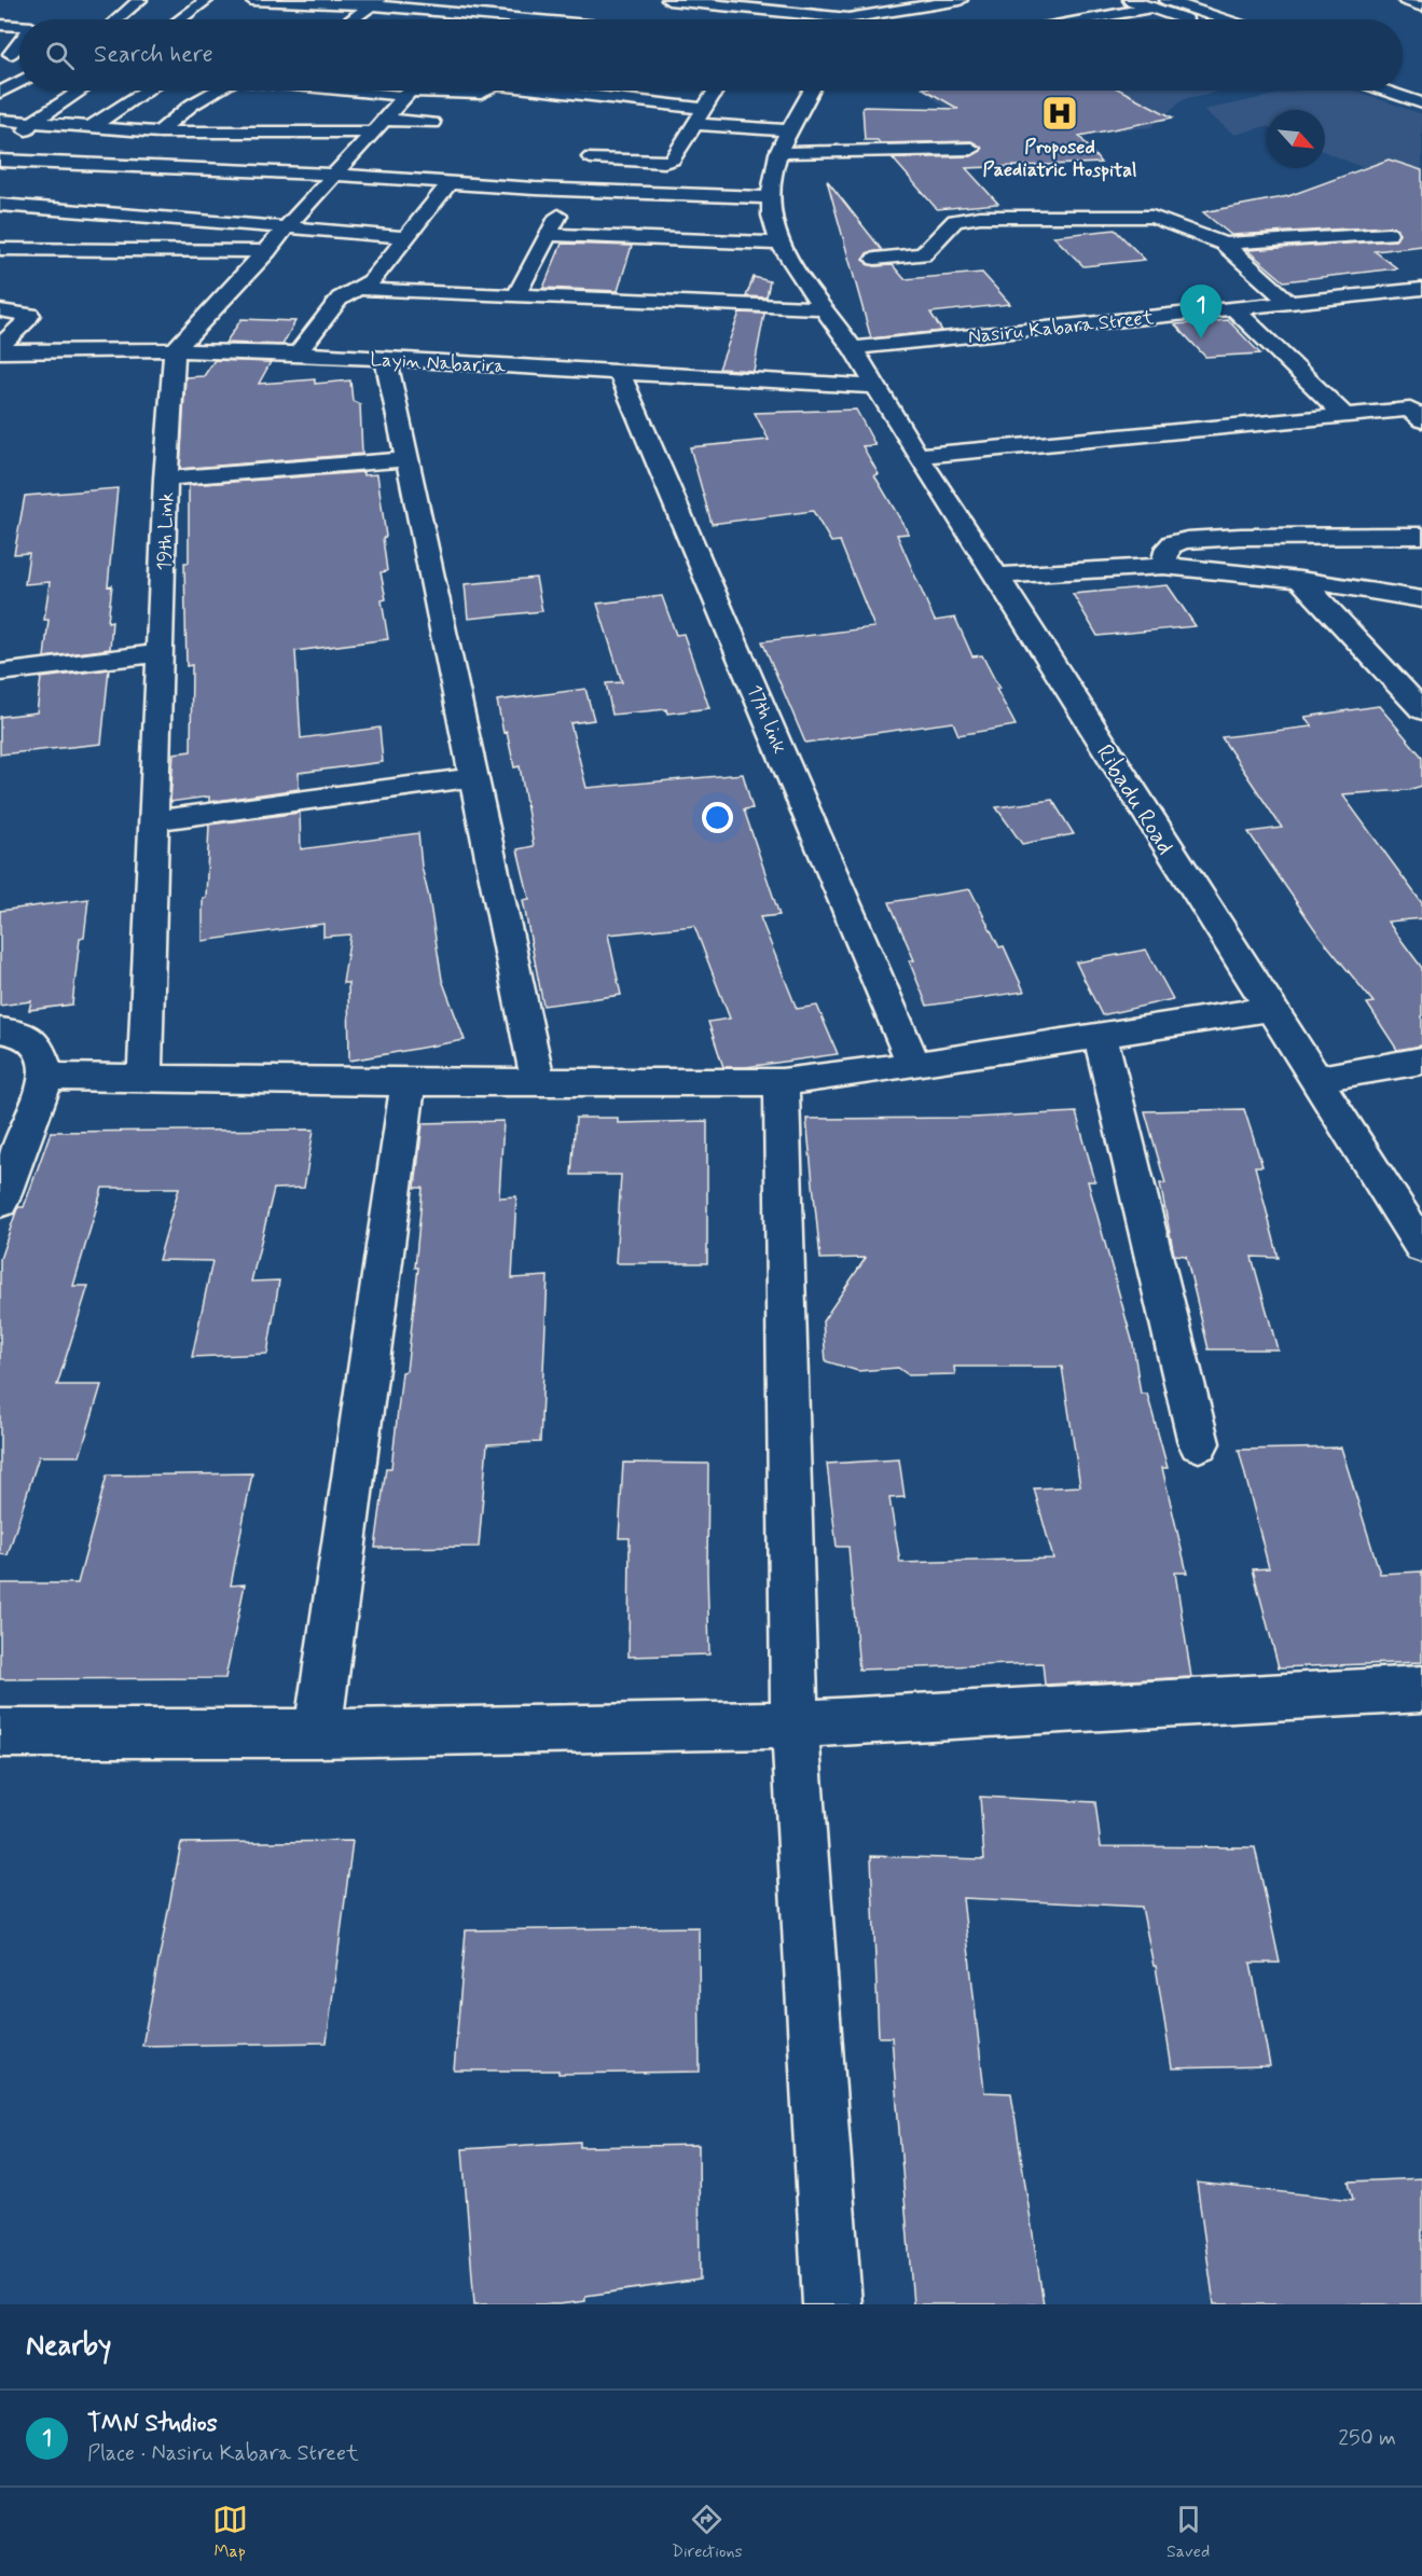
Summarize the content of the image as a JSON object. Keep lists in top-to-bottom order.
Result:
{
  "streets": {
    "street": [
      "Nasiru Kabara Street",
      "Layin Nabarira",
      "19th Link",
      "17th link",
      "Ribadu Road"
    ]
  },
  "crossings": [
    ["Nasiru Kabara Street", "Ribadu Road"],
    ["Layin Nabarira", "19th Link"],
    ["Layin Nabarira", "17th link"],
    ["Layin Nabarira", "Ribadu Road"]
  ],
  "places": {
    "hospital": ["Proposed Paediatric Hospital"]
  },
  "north": "bottom right",
  "page": {
    "search": "Search here",
    "pins": "1",
    "heading": "Nearby",
    "list": [
      {
        "mark": "1",
        "name": "TMN Studios",
        "note": "Place · Nasiru Kabara Street",
        "value": "250 m"
      }
    ],
    "nav": ["Map", "Directions", "Saved"]
  }
}
